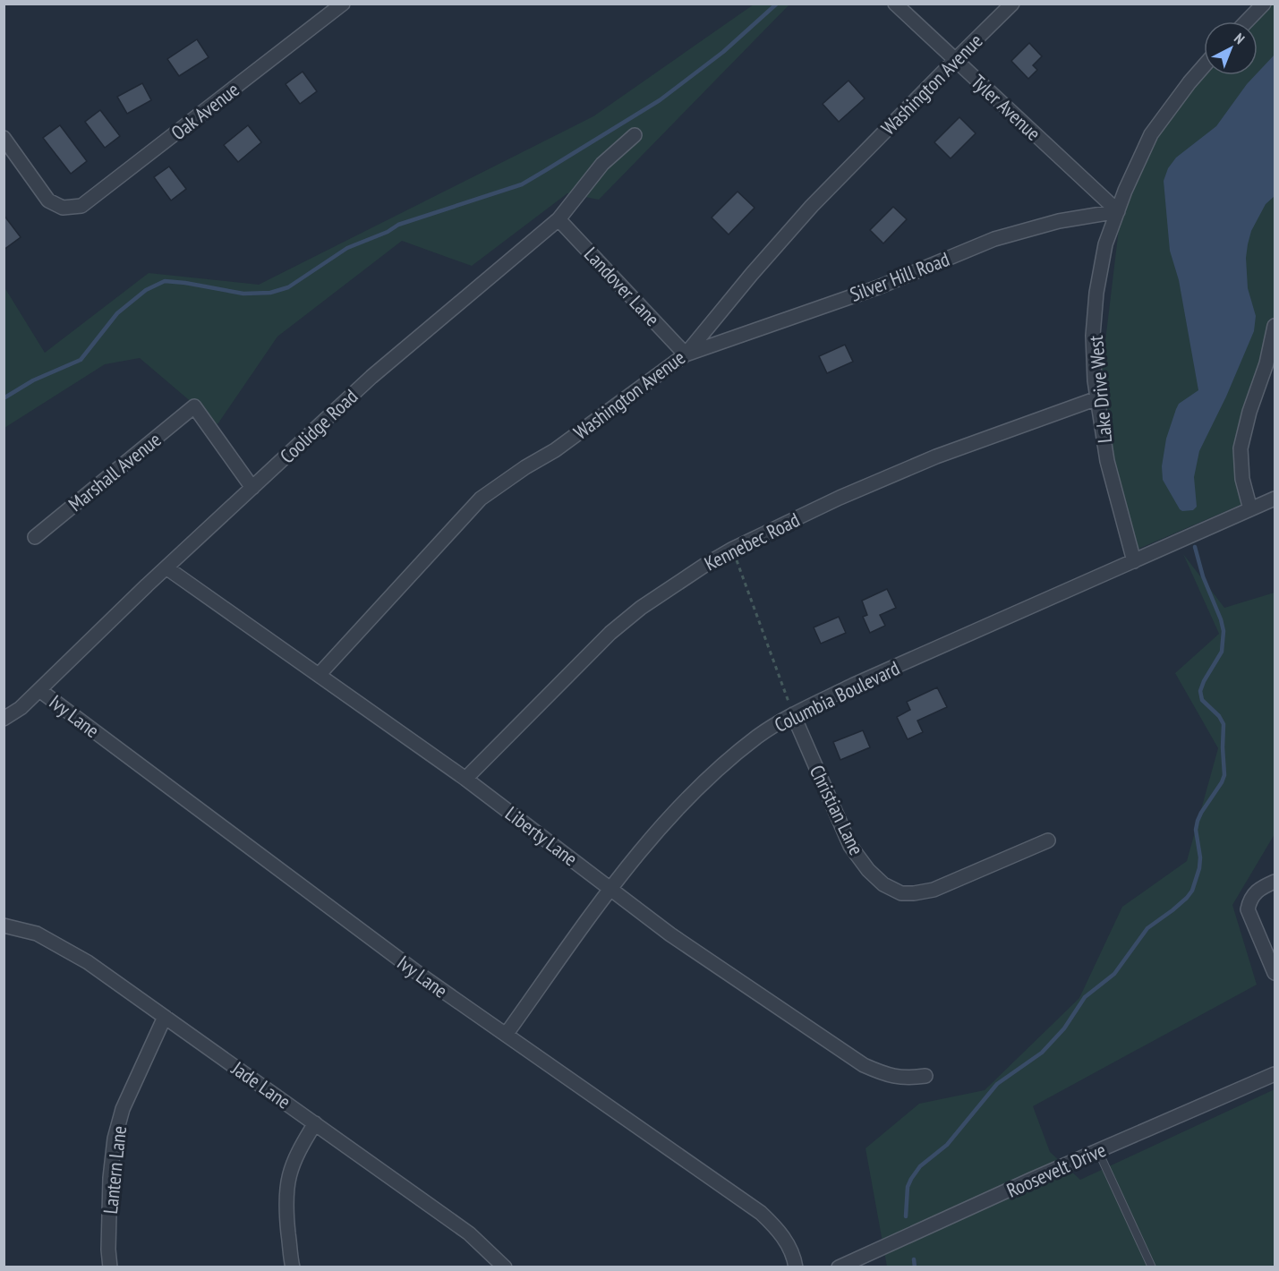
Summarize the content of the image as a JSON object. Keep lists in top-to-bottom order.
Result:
{
  "streets": {
    "street": [
      "Washington Avenue",
      "Tyler Avenue",
      "Oak Avenue",
      "Silver Hill Road",
      "Landover Lane",
      "Lake Drive West",
      "Coolidge Road",
      "Marshall Avenue",
      "Kennebec Road",
      "Columbia Boulevard",
      "Ivy Lane",
      "Christian Lane",
      "Liberty Lane",
      "Jade Lane",
      "Lantern Lane",
      "Roosevelt Drive"
    ]
  },
  "crossings": [
    ["Washington Avenue", "Tyler Avenue"],
    ["Washington Avenue", "Silver Hill Road"],
    ["Washington Avenue", "Landover Lane"],
    ["Washington Avenue", "Liberty Lane"],
    ["Tyler Avenue", "Silver Hill Road"],
    ["Tyler Avenue", "Lake Drive West"],
    ["Silver Hill Road", "Landover Lane"],
    ["Silver Hill Road", "Lake Drive West"],
    ["Landover Lane", "Coolidge Road"],
    ["Lake Drive West", "Kennebec Road"],
    ["Lake Drive West", "Columbia Boulevard"],
    ["Coolidge Road", "Marshall Avenue"],
    ["Coolidge Road", "Ivy Lane"],
    ["Coolidge Road", "Liberty Lane"],
    ["Kennebec Road", "Liberty Lane"],
    ["Columbia Boulevard", "Ivy Lane"],
    ["Columbia Boulevard", "Christian Lane"],
    ["Columbia Boulevard", "Liberty Lane"],
    ["Jade Lane", "Lantern Lane"]
  ],
  "north": "top right"
}
